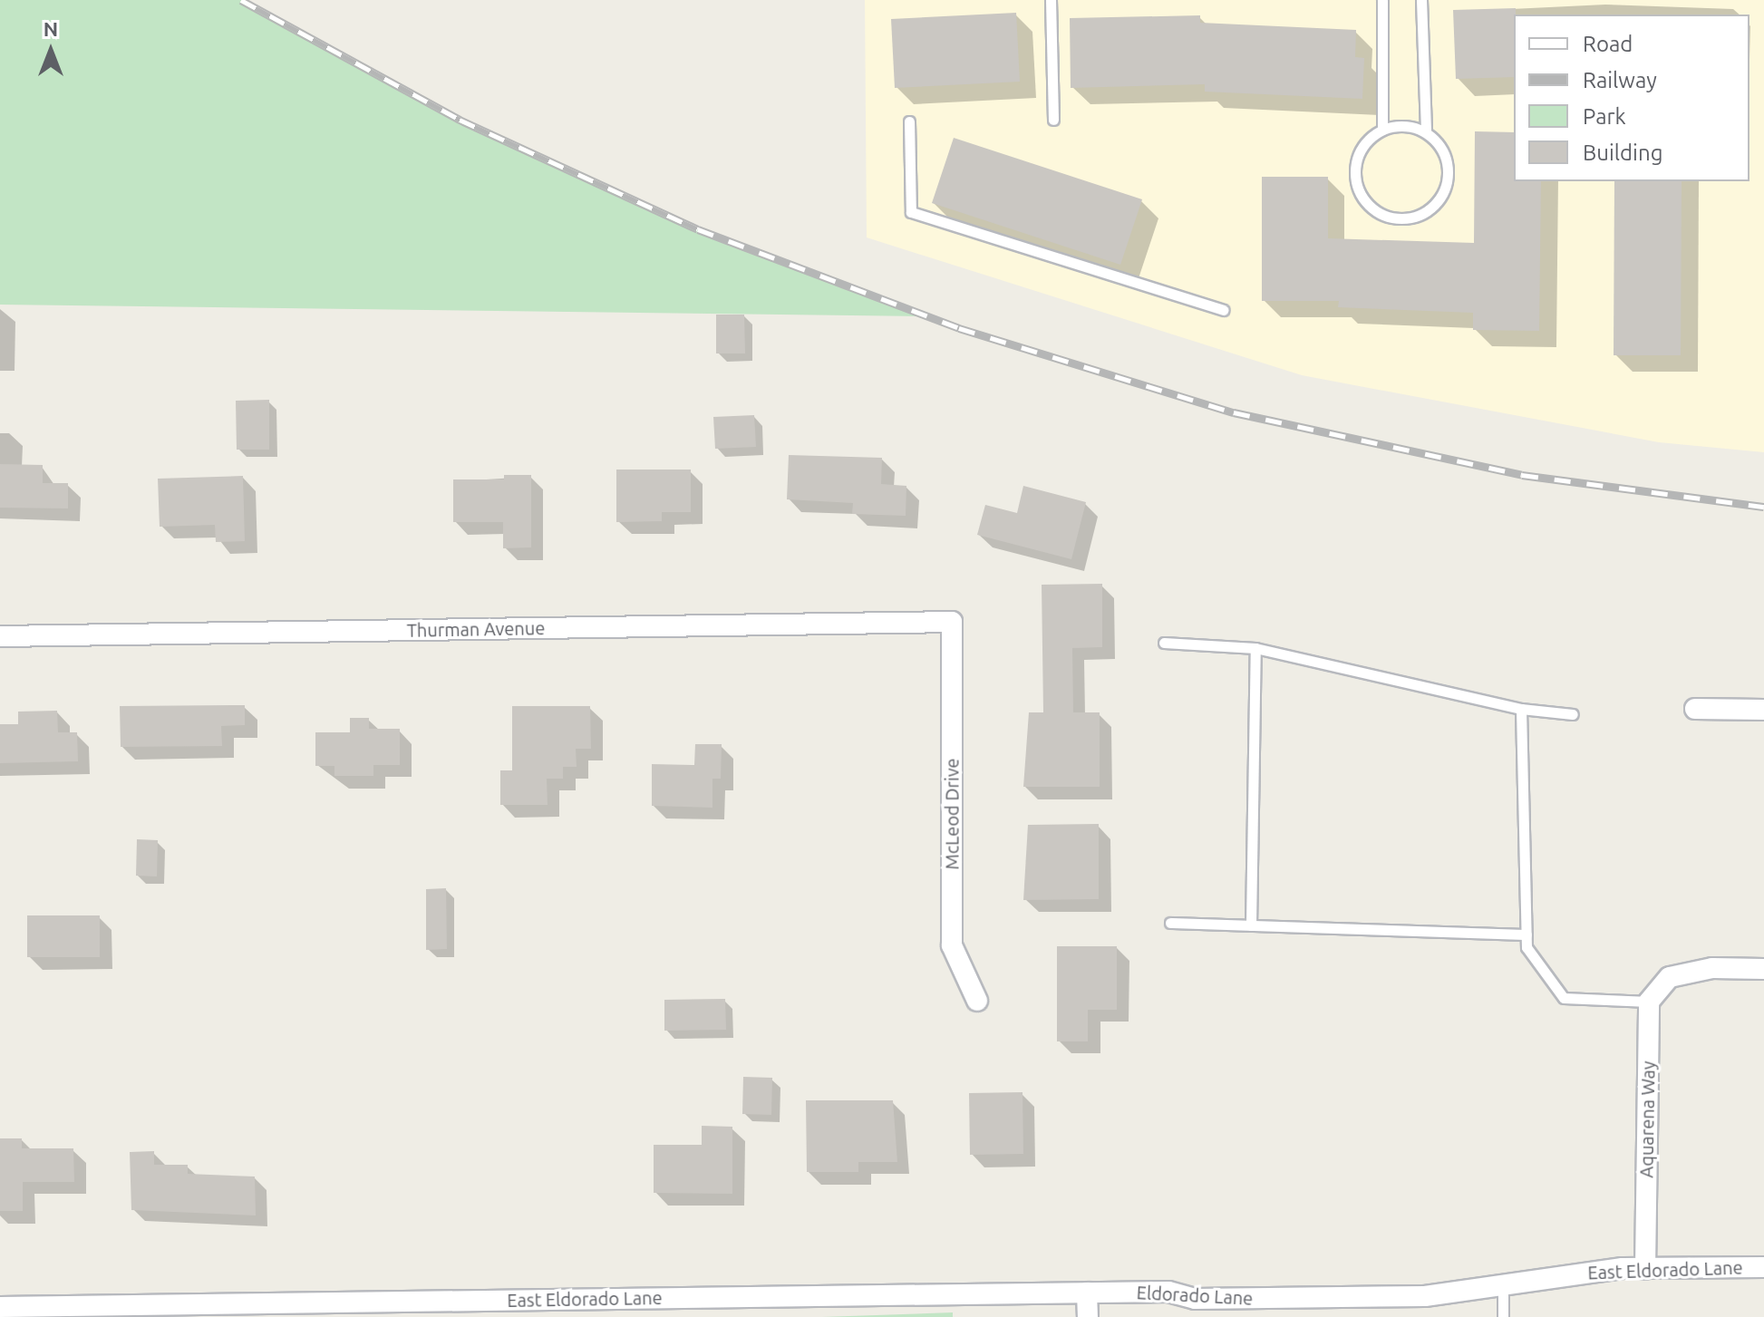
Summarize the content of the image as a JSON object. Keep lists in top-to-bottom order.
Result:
{
  "streets": {
    "street": [
      "Thurman Avenue",
      "McLeod Drive",
      "Aquarena Way",
      "East Eldorado Lane",
      "Eldorado Lane"
    ]
  },
  "crossings": [
    ["Thurman Avenue", "McLeod Drive"],
    ["Aquarena Way", "East Eldorado Lane"],
    ["East Eldorado Lane", "Eldorado Lane"]
  ],
  "legend": [
    "Road",
    "Railway",
    "Park",
    "Building"
  ],
  "north": "top"
}
